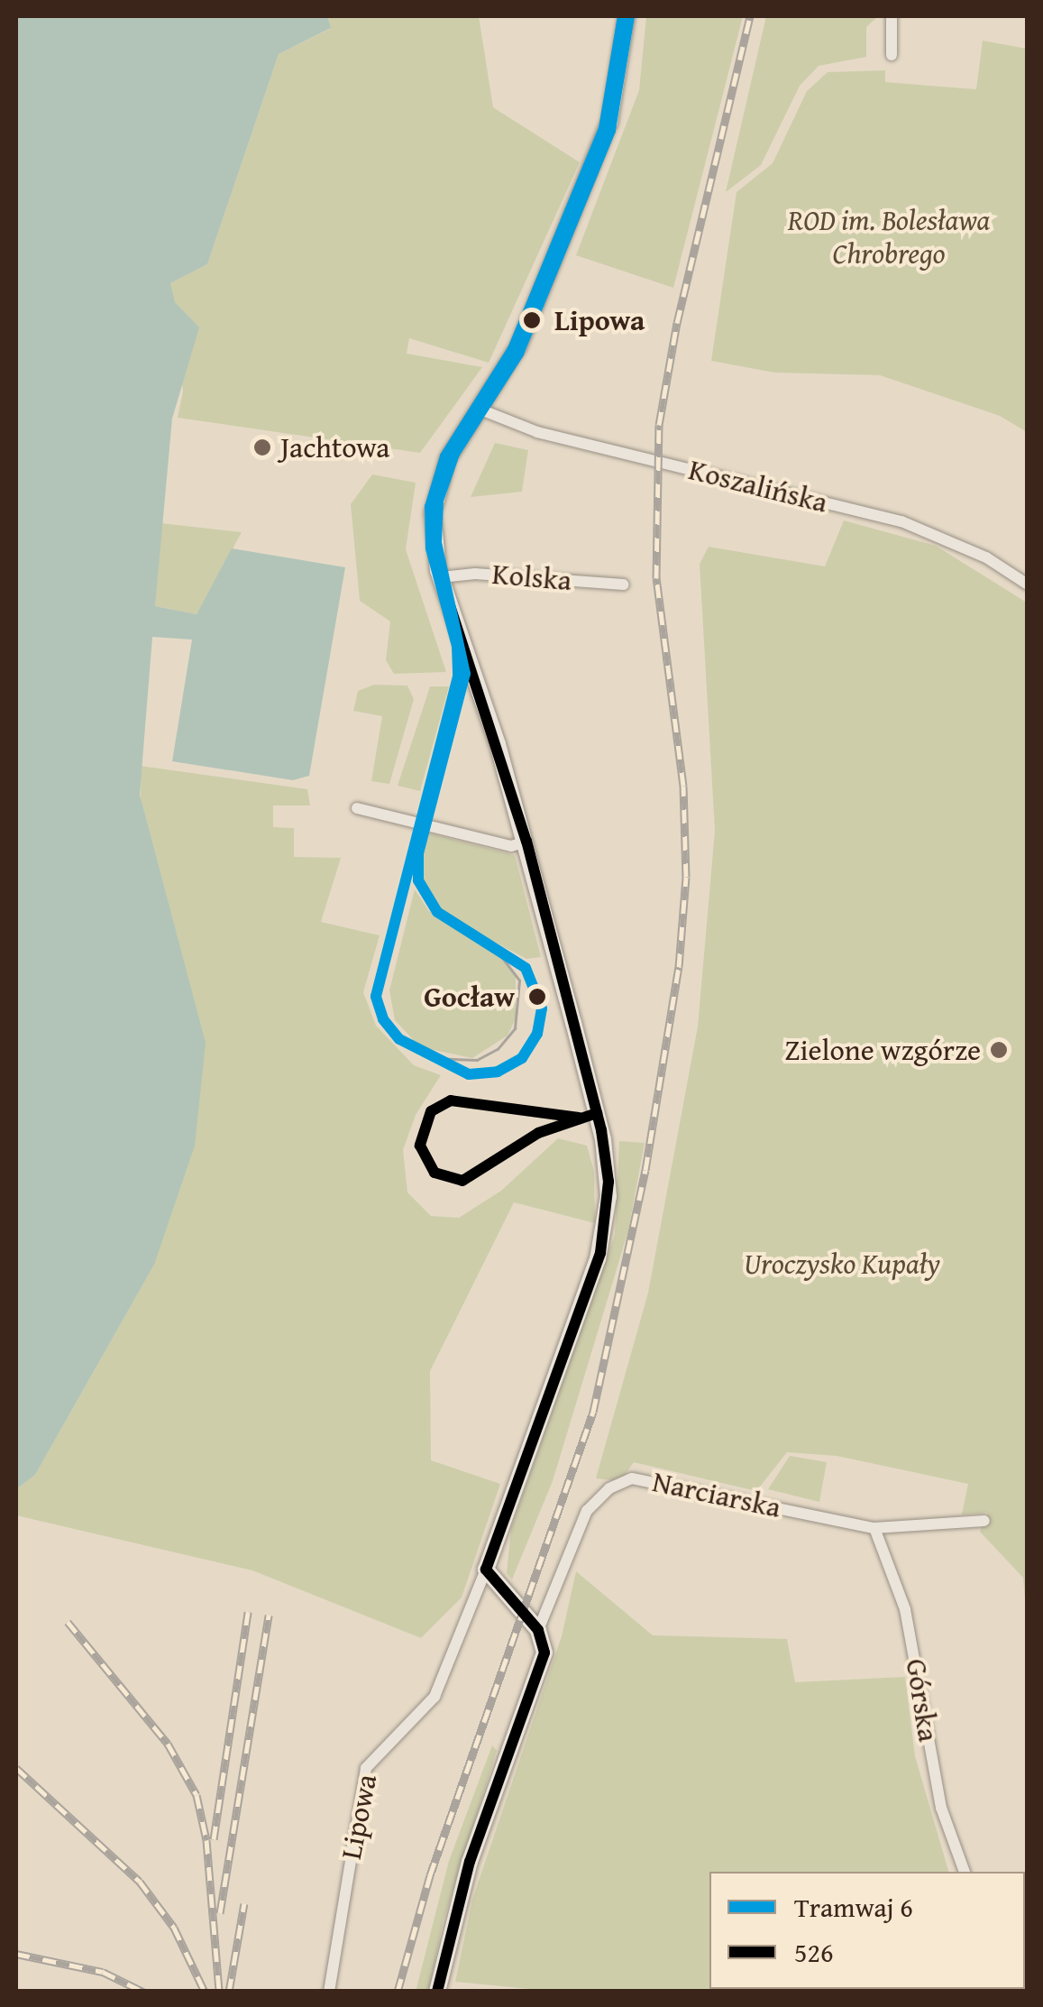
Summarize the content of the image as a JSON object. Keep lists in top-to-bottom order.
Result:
{
  "streets": {
    "street": [
      "Koszalińska",
      "Kolska",
      "Narciarska",
      "Górska",
      "Lipowa"
    ]
  },
  "crossings": [
    ["Koszalińska", "Lipowa"],
    ["Kolska", "Lipowa"],
    ["Narciarska", "Górska"]
  ],
  "parks": ["ROD im. Bolesława Chrobrego", "Uroczysko Kupały"],
  "places": [
    "Lipowa",
    "Jachtowa",
    "Gocław",
    "Zielone wzgórze"
  ],
  "lines": ["tram line 6", "transit line 526"],
  "legend": ["Tramwaj 6", "526"]
}
